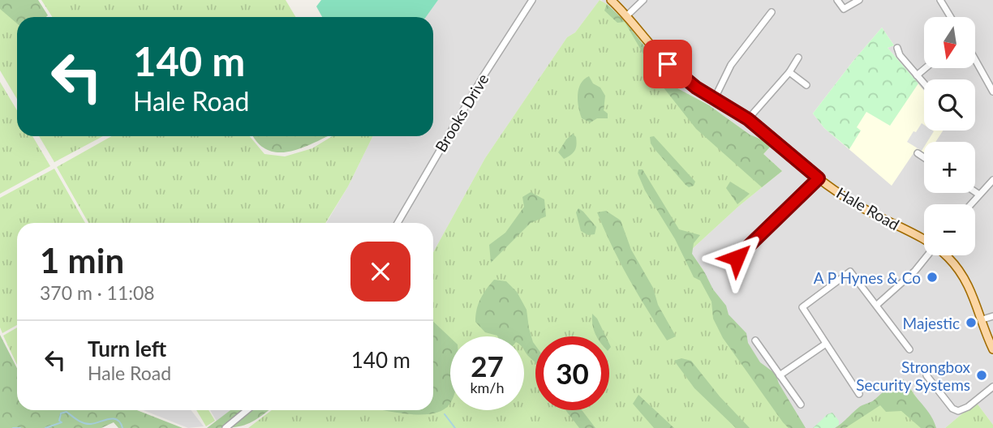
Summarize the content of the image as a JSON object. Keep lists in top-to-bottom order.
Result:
{
  "streets": {
    "main road": ["Hale Road"],
    "street": ["Brooks Drive"]
  },
  "places": ["A P Hynes & Co", "Majestic", "Strongbox Security Systems"],
  "north": "bottom",
  "page": {
    "map_buttons": ["+", "−"],
    "turn": ["140 m", "Hale Road"],
    "heading": ["1 min", "370 m · 11:08"],
    "list": [
      {
        "name": "Turn left",
        "note": "Hale Road",
        "value": "140 m"
      }
    ],
    "speed": "27 km/h",
    "limit": "30"
  }
}
